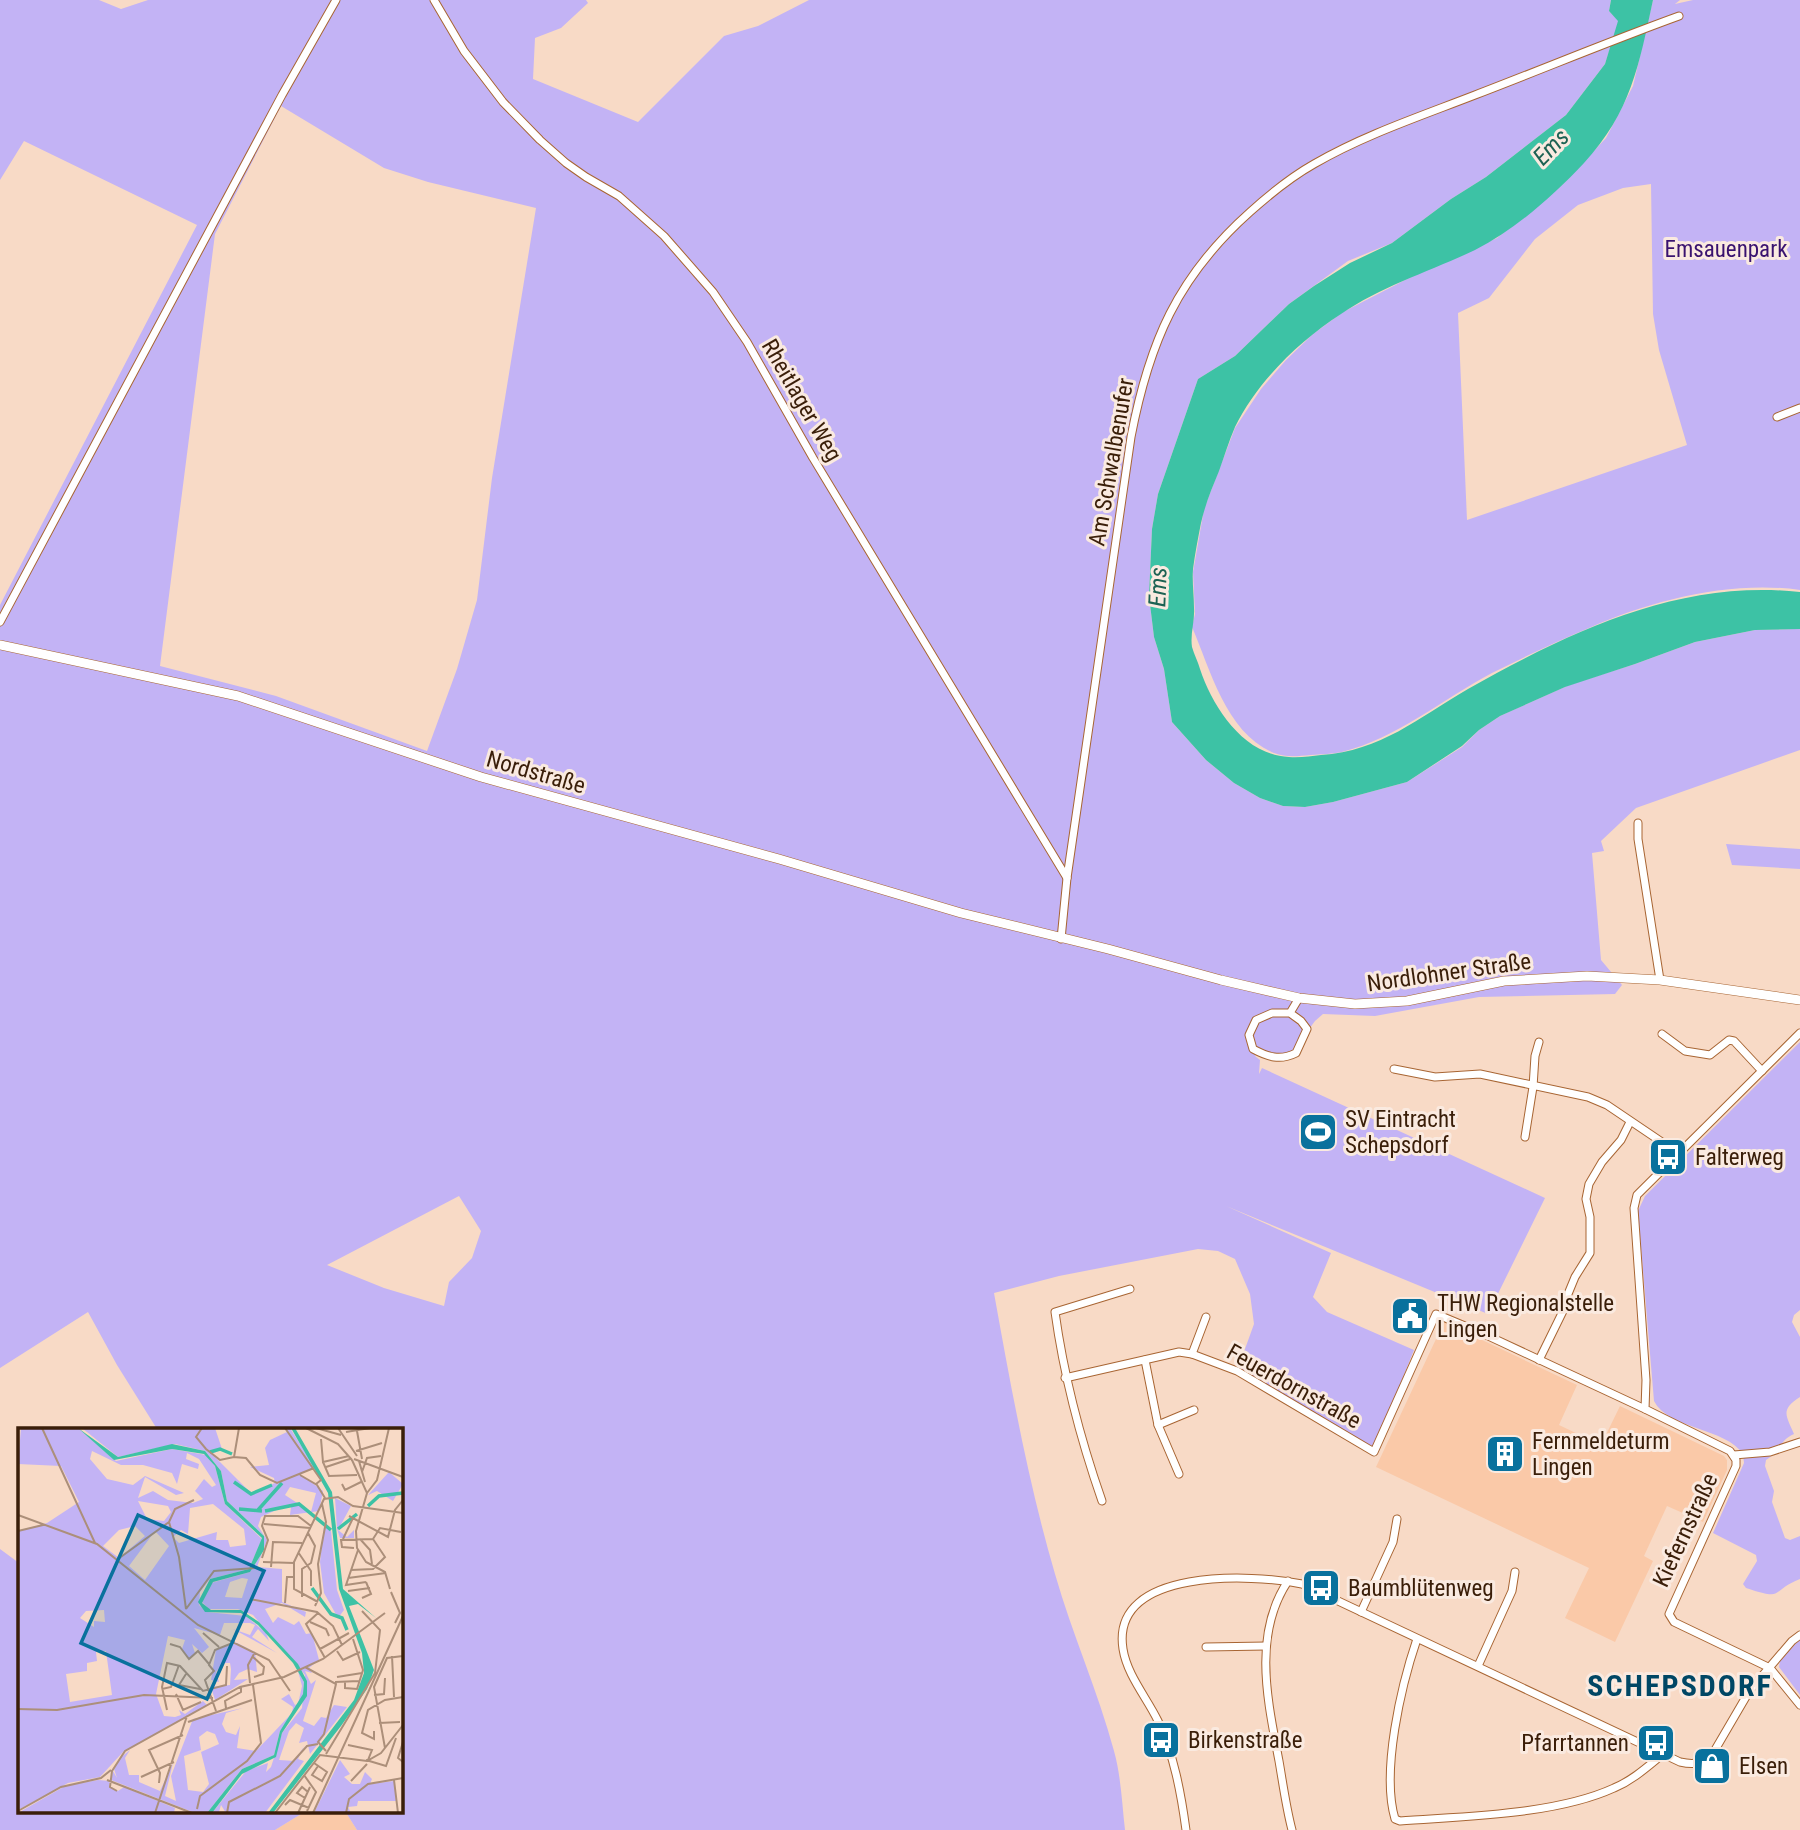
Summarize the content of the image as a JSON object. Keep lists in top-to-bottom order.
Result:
{
  "streets": {
    "street": [
      "Rheitlager Weg",
      "Am Schwalbenufer",
      "Nordstraße",
      "Nordlohner Straße",
      "Feuerdornstraße",
      "Kiefernstraße"
    ]
  },
  "crossings": [
    ["Rheitlager Weg", "Am Schwalbenufer"],
    ["Am Schwalbenufer", "Nordstraße"],
    ["Nordstraße", "Nordlohner Straße"],
    ["Feuerdornstraße", "Kiefernstraße"]
  ],
  "districts": ["SCHEPSDORF"],
  "water": ["Ems"],
  "parks": ["Emsauenpark"],
  "places": {
    "sports": ["SV Eintracht Schepsdorf"],
    "bus stop": [
      "Falterweg",
      "Baumblütenweg",
      "Birkenstraße",
      "Pfarrtannen"
    ],
    "public building": ["THW Regionalstelle Lingen"],
    "building": ["Fernmeldeturm Lingen"],
    "shop": ["Elsen"]
  }
}
